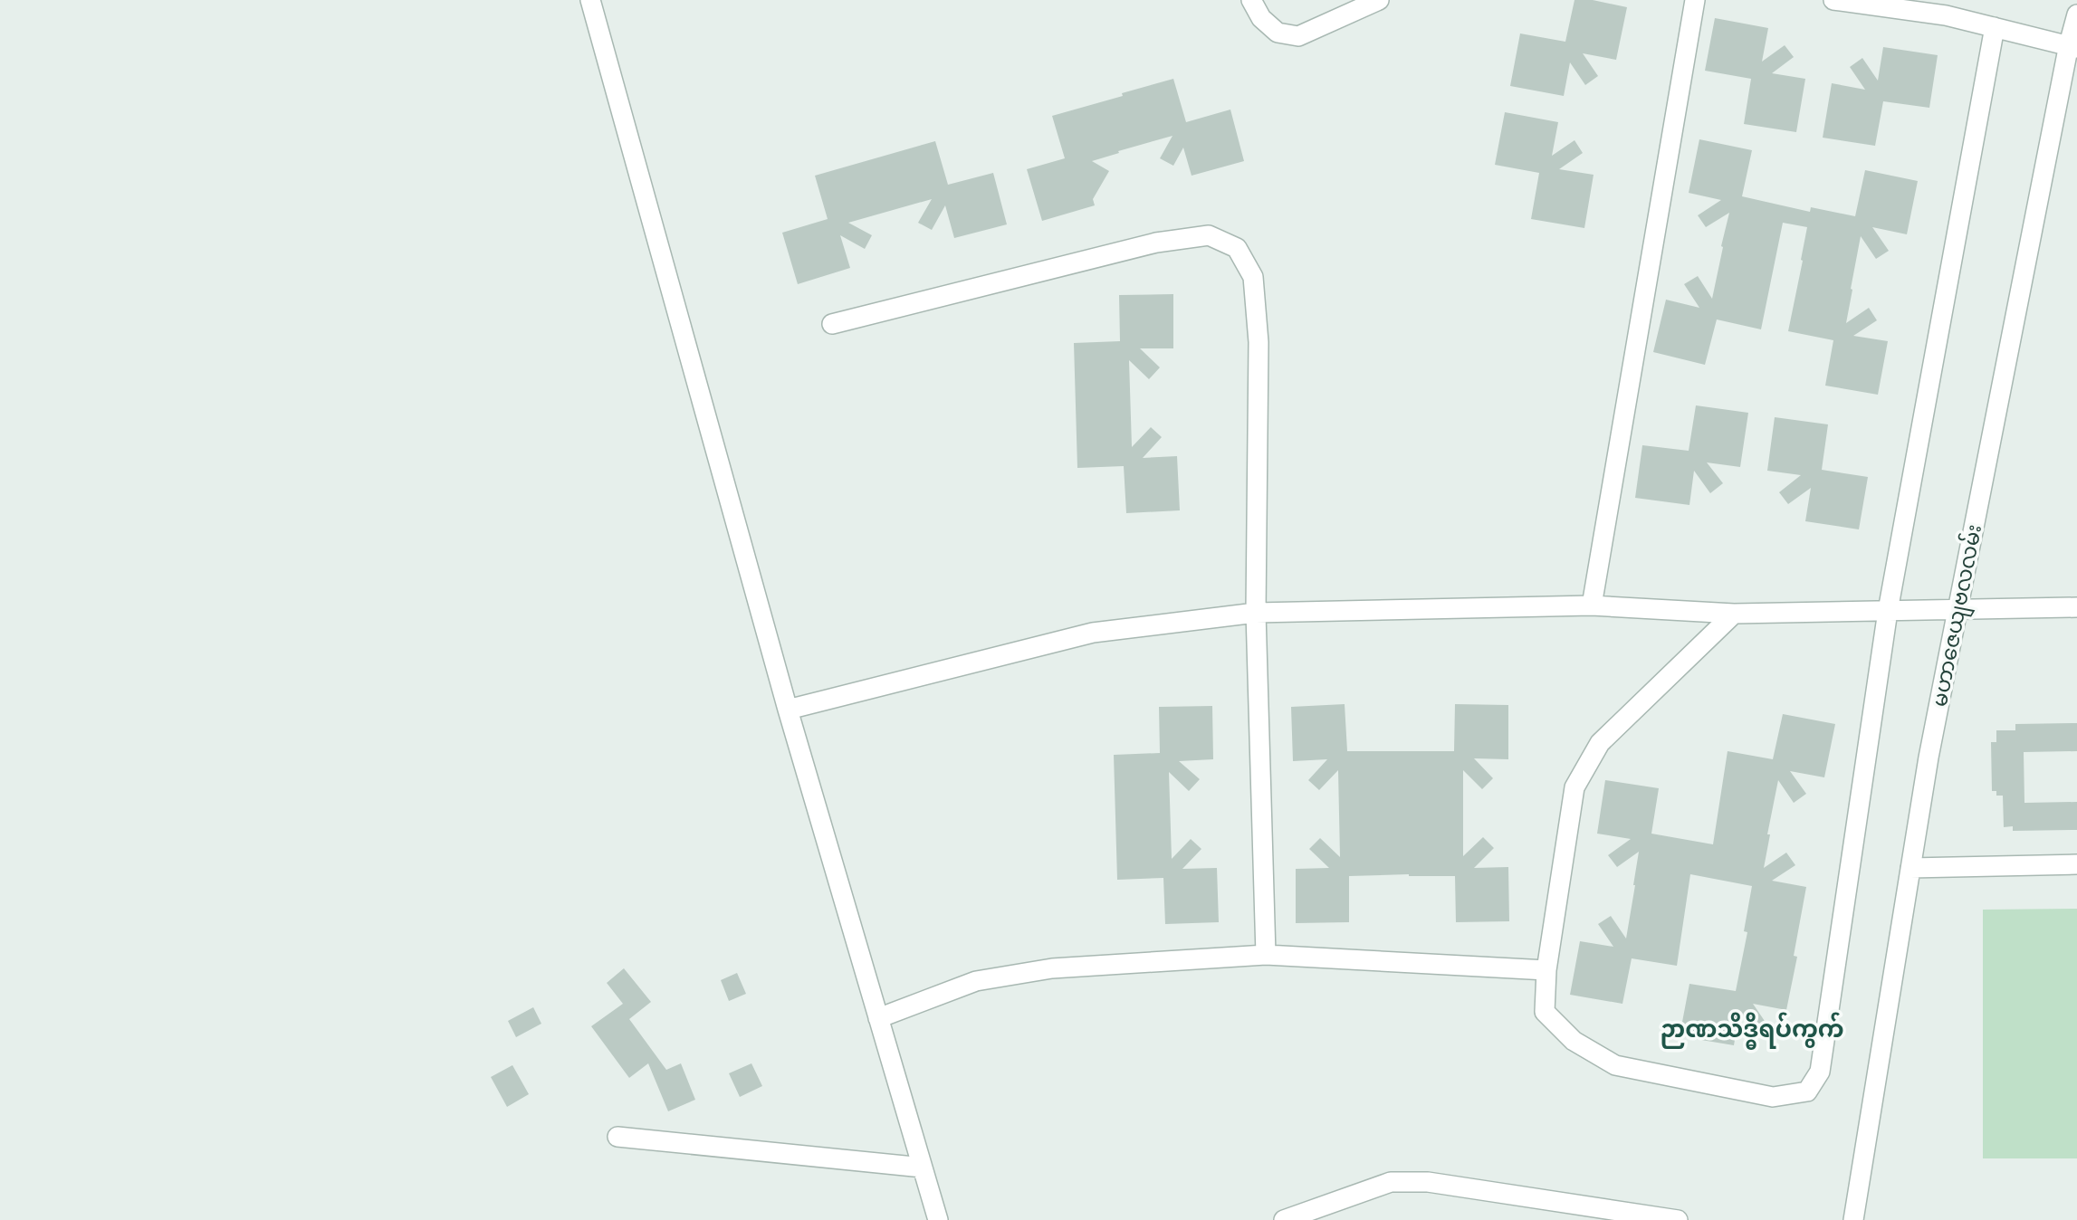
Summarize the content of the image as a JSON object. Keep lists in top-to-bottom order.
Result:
{
  "streets": {
    "street": ["မဟာဇေယျဗလလမ်း"]
  },
  "districts": ["ဉာဏသိဒ္ဓိရပ်ကွက်"]
}
